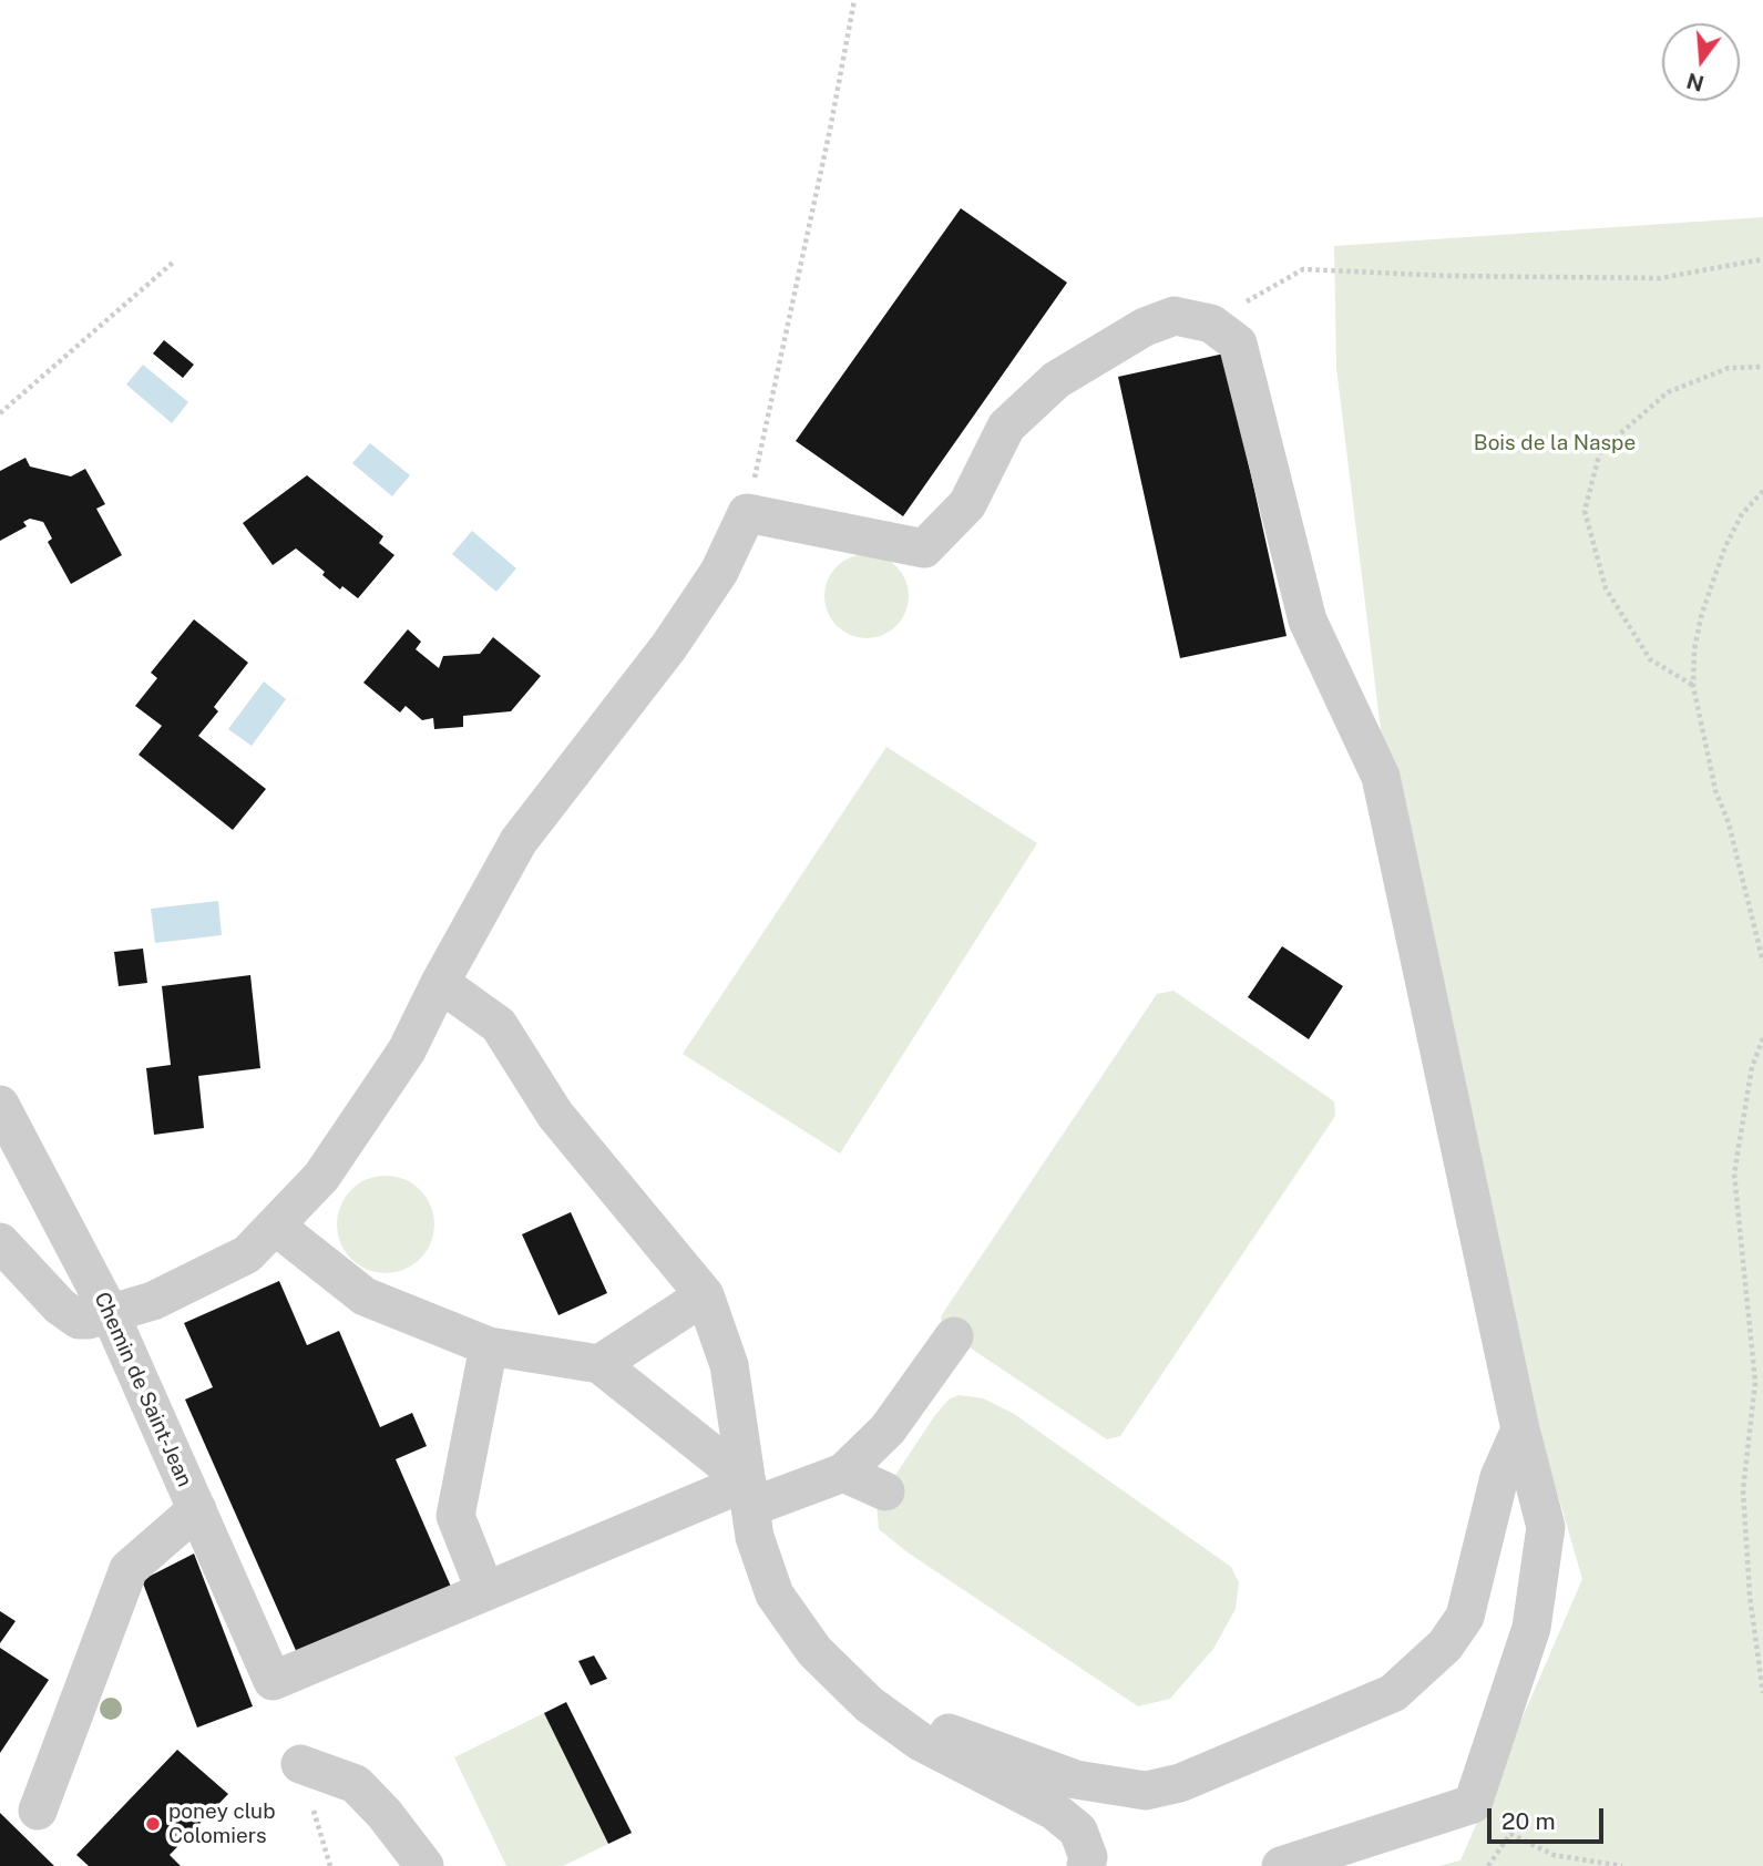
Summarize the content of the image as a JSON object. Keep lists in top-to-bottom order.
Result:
{
  "streets": {
    "street": ["Chemin de Saint-Jean"]
  },
  "parks": ["Bois de la Naspe"],
  "places": ["poney club Colomiers"],
  "scale_bar": "20 m",
  "north": "bottom"
}
